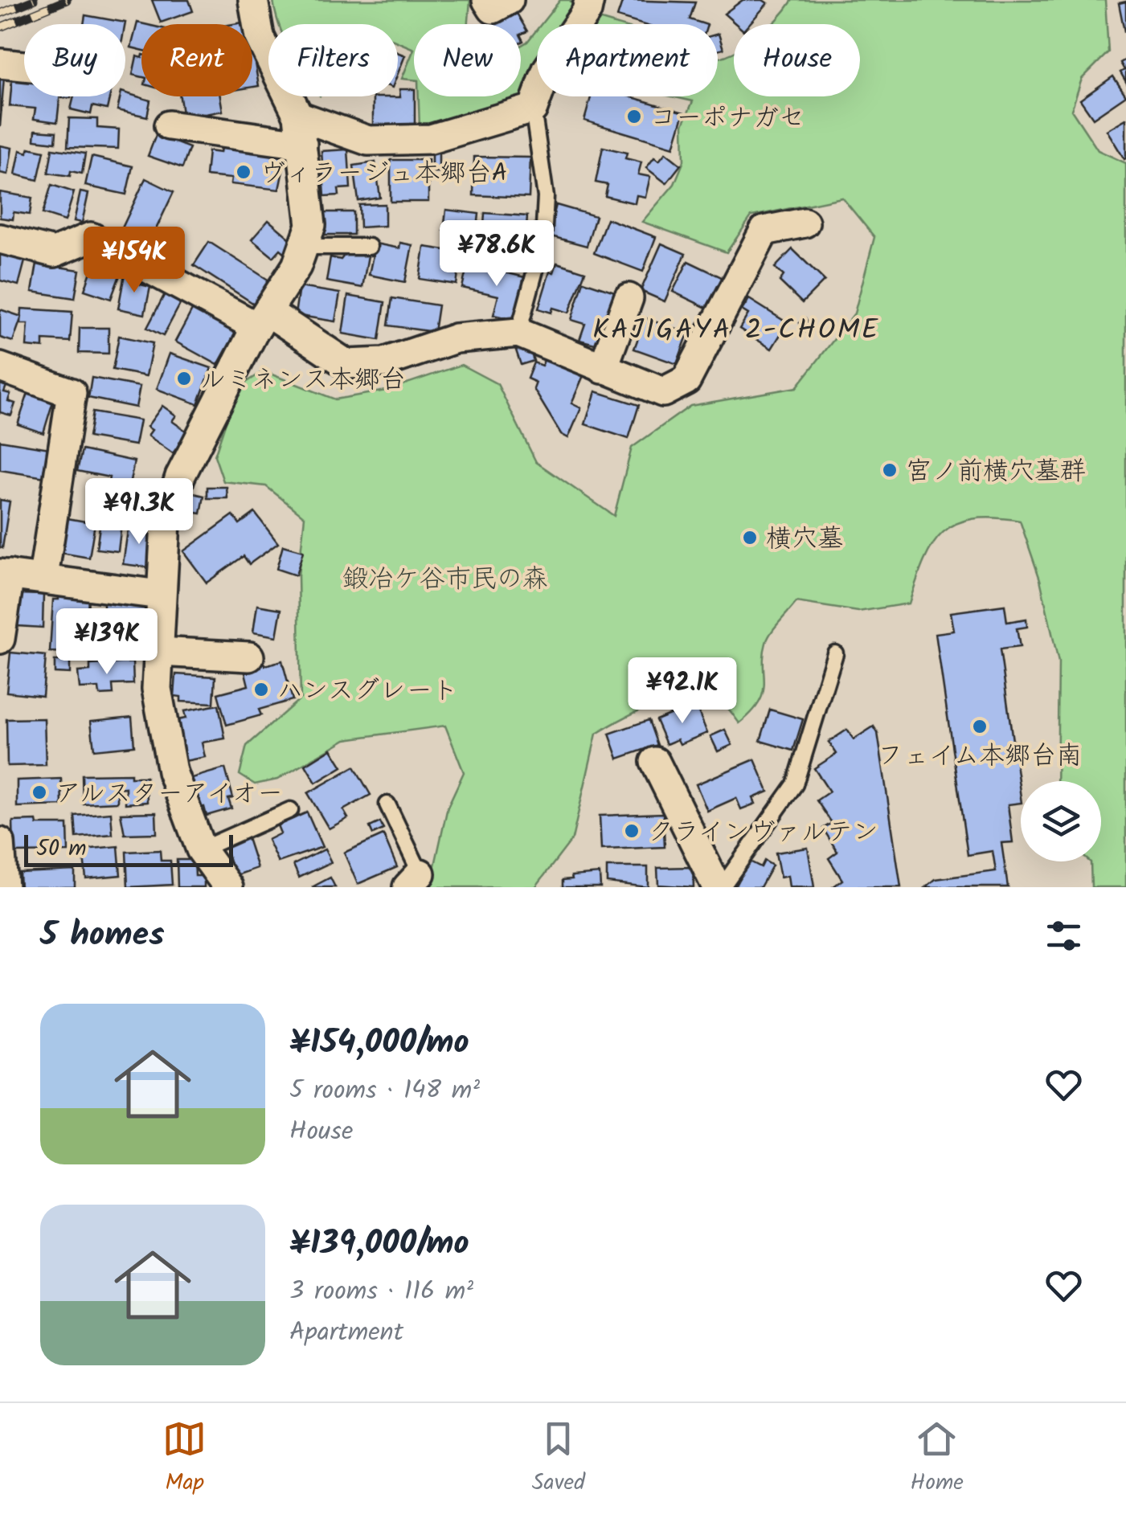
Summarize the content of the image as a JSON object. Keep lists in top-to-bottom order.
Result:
{
  "districts": ["KAJIGAYA 2-CHOME"],
  "parks": ["鍛冶ケ谷市民の森"],
  "places": [
    "コーポナガセ",
    "ヴィラージュ本郷台A",
    "ルミネンス本郷台",
    "宮ノ前横穴墓群",
    "横穴墓",
    "ハンスグレート",
    "フェイム本郷台南",
    "アルスターアイオー",
    "クラインヴァルテン"
  ],
  "scale_bar": "50 m",
  "page": {
    "chip": [
      "Buy",
      "Rent",
      "Filters",
      "New",
      "Apartment",
      "House"
    ],
    "price": [
      "¥78.6K",
      "¥154K",
      "¥91.3K",
      "¥139K",
      "¥92.1K"
    ],
    "scale": "50 m",
    "heading": "5 homes",
    "list": [
      {
        "name": "¥154,000/mo",
        "note": "5 rooms · 148 m² · House"
      },
      {
        "name": "¥139,000/mo",
        "note": "3 rooms · 116 m² · Apartment"
      }
    ],
    "tabs": ["Map", "Saved", "Home"]
  }
}
